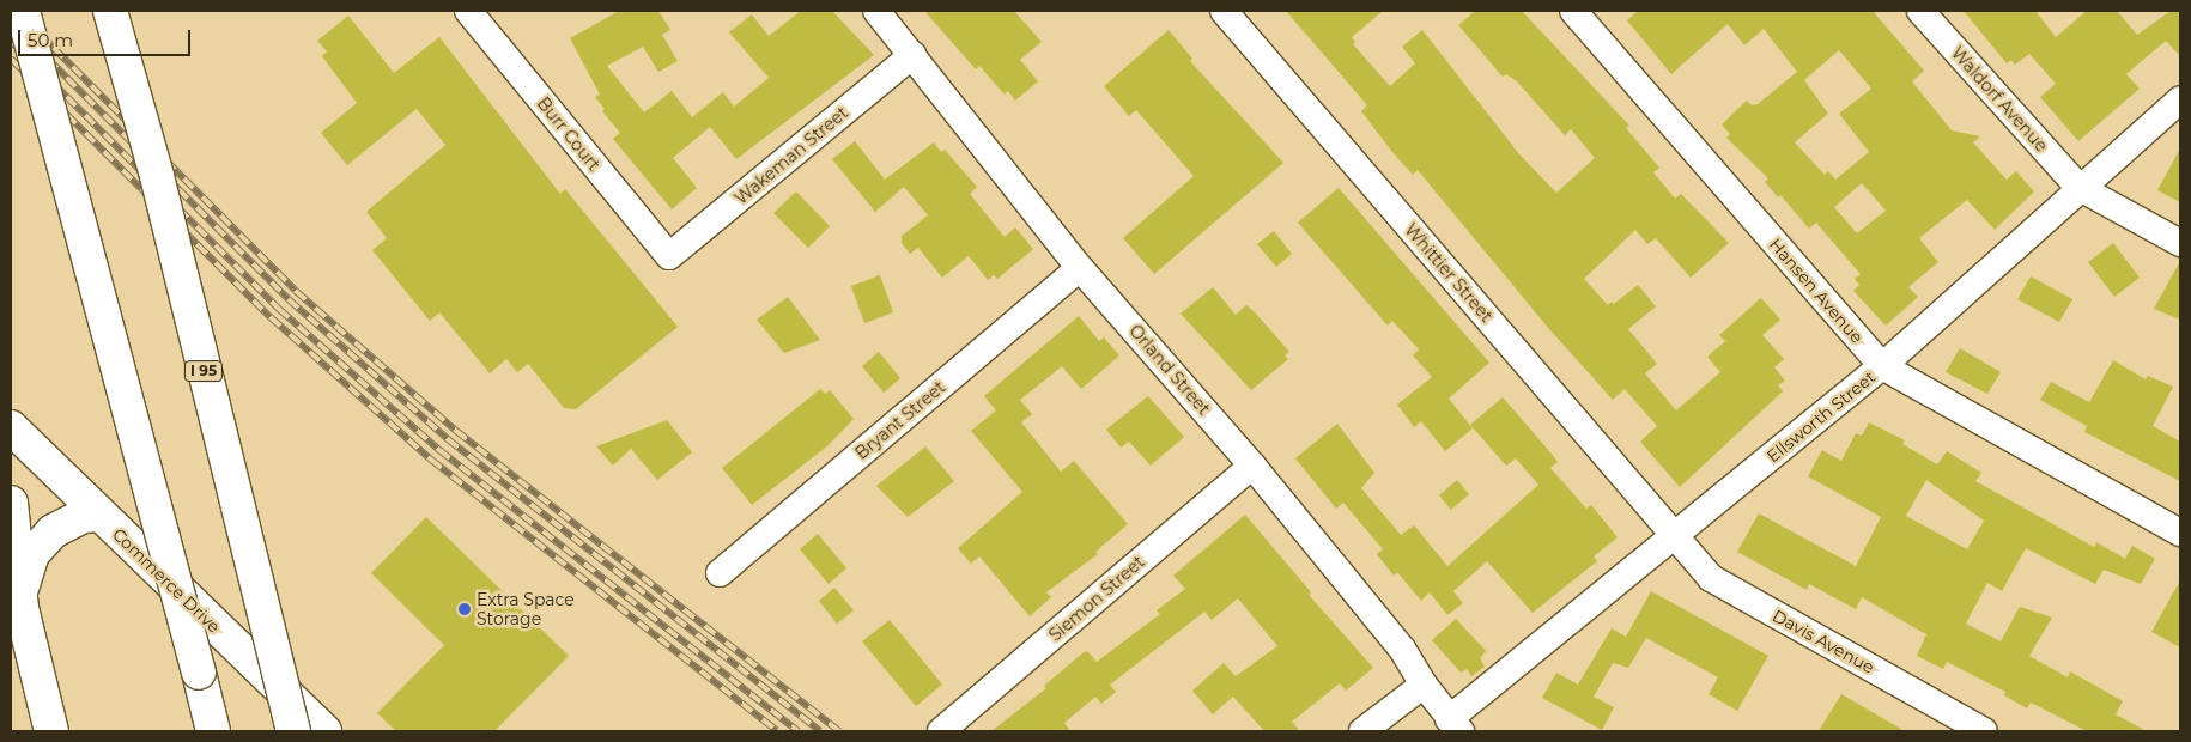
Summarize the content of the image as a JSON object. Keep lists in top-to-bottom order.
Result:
{
  "streets": {
    "main road": ["I 95", "Commerce Drive"],
    "street": [
      "Waldorf Avenue",
      "Burr Court",
      "Wakeman Street",
      "Whittier Street",
      "Hansen Avenue",
      "Orland Street",
      "Ellsworth Street",
      "Bryant Street",
      "Siemon Street",
      "Davis Avenue"
    ]
  },
  "crossings": [
    ["Waldorf Avenue", "Ellsworth Street"],
    ["Burr Court", "Wakeman Street"],
    ["Wakeman Street", "Orland Street"],
    ["Whittier Street", "Ellsworth Street"],
    ["Whittier Street", "Davis Avenue"],
    ["Hansen Avenue", "Ellsworth Street"],
    ["Orland Street", "Ellsworth Street"],
    ["Orland Street", "Bryant Street"],
    ["Orland Street", "Siemon Street"],
    ["Ellsworth Street", "Davis Avenue"]
  ],
  "places": ["Extra Space Storage"],
  "scale_bar": "50 m"
}
